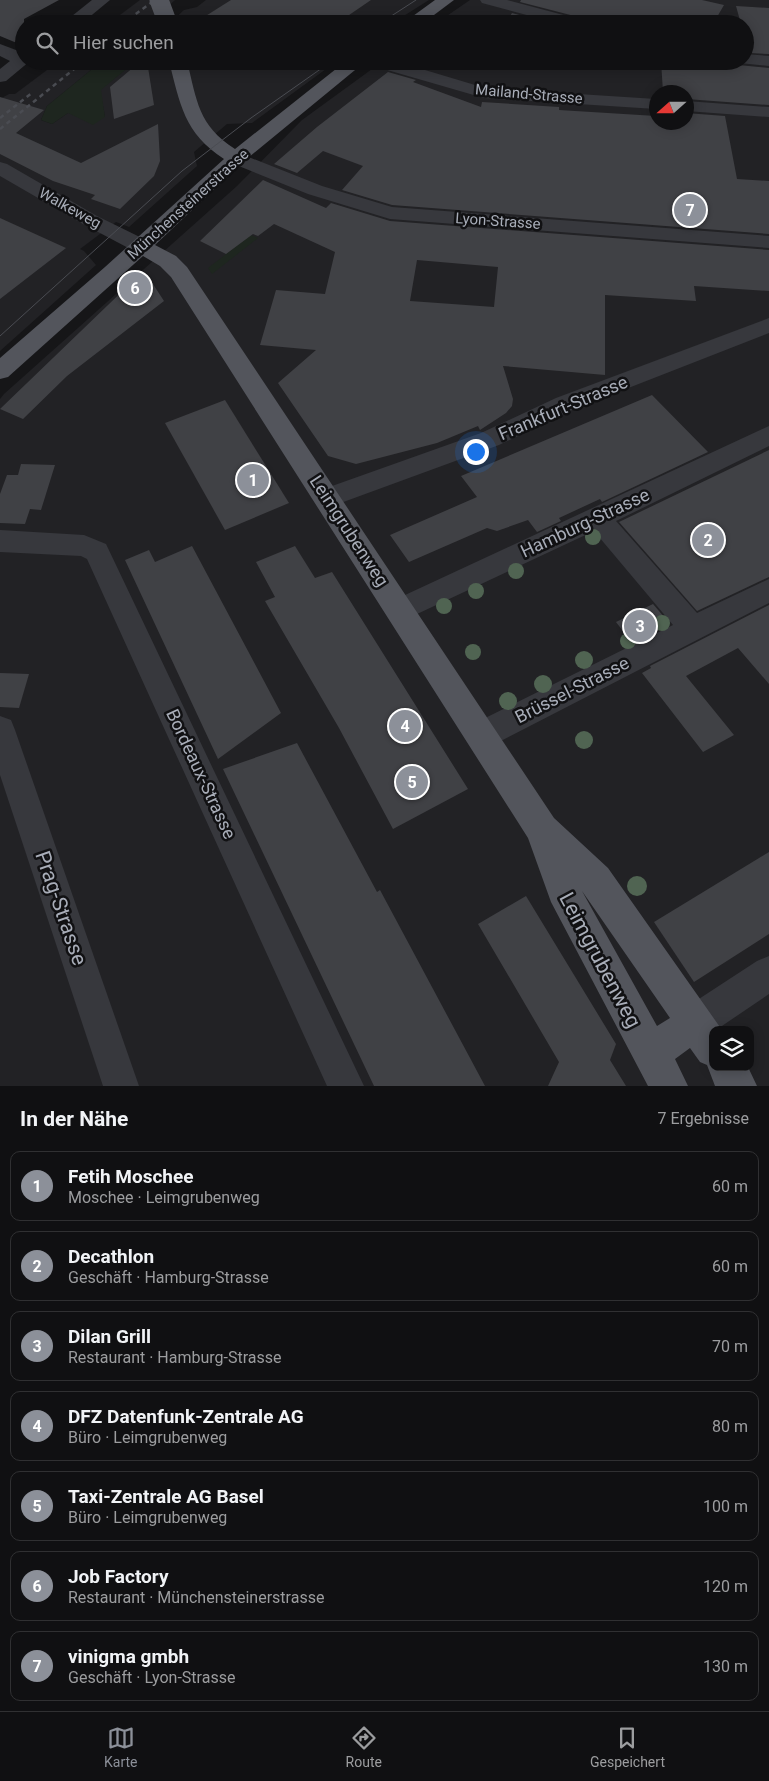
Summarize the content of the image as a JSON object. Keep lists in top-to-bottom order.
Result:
{
  "streets": {
    "main road": ["Münchensteinerstrasse", "Leimgrubenweg"],
    "street": [
      "Mailand-Strasse",
      "Walkeweg",
      "Lyon-Strasse",
      "Frankfurt-Strasse",
      "Hamburg-Strasse",
      "Brüssel-Strasse",
      "Bordeaux-Strasse",
      "Prag-Strasse"
    ]
  },
  "crossings": [
    ["Münchensteinerstrasse", "Walkeweg"],
    ["Münchensteinerstrasse", "Lyon-Strasse"],
    ["Münchensteinerstrasse", "Leimgrubenweg"],
    ["Walkeweg", "Leimgrubenweg"],
    ["Frankfurt-Strasse", "Leimgrubenweg"],
    ["Hamburg-Strasse", "Leimgrubenweg"],
    ["Leimgrubenweg", "Brüssel-Strasse"]
  ],
  "north": "left",
  "page": {
    "search": "Hier suchen",
    "pins": [
      "7",
      "6",
      "1",
      "2",
      "3",
      "4",
      "5"
    ],
    "heading": ["In der Nähe", "7 Ergebnisse"],
    "list": [
      {
        "mark": "1",
        "name": "Fetih Moschee",
        "note": "Moschee · Leimgrubenweg",
        "value": "60 m"
      },
      {
        "mark": "2",
        "name": "Decathlon",
        "note": "Geschäft · Hamburg-Strasse",
        "value": "60 m"
      },
      {
        "mark": "3",
        "name": "Dilan Grill",
        "note": "Restaurant · Hamburg-Strasse",
        "value": "70 m"
      },
      {
        "mark": "4",
        "name": "DFZ Datenfunk-Zentrale AG",
        "note": "Büro · Leimgrubenweg",
        "value": "80 m"
      },
      {
        "mark": "5",
        "name": "Taxi-Zentrale AG Basel",
        "note": "Büro · Leimgrubenweg",
        "value": "100 m"
      },
      {
        "mark": "6",
        "name": "Job Factory",
        "note": "Restaurant · Münchensteinerstrasse",
        "value": "120 m"
      },
      {
        "mark": "7",
        "name": "vinigma gmbh",
        "note": "Geschäft · Lyon-Strasse",
        "value": "130 m"
      }
    ],
    "nav": ["Karte", "Route", "Gespeichert"]
  }
}
